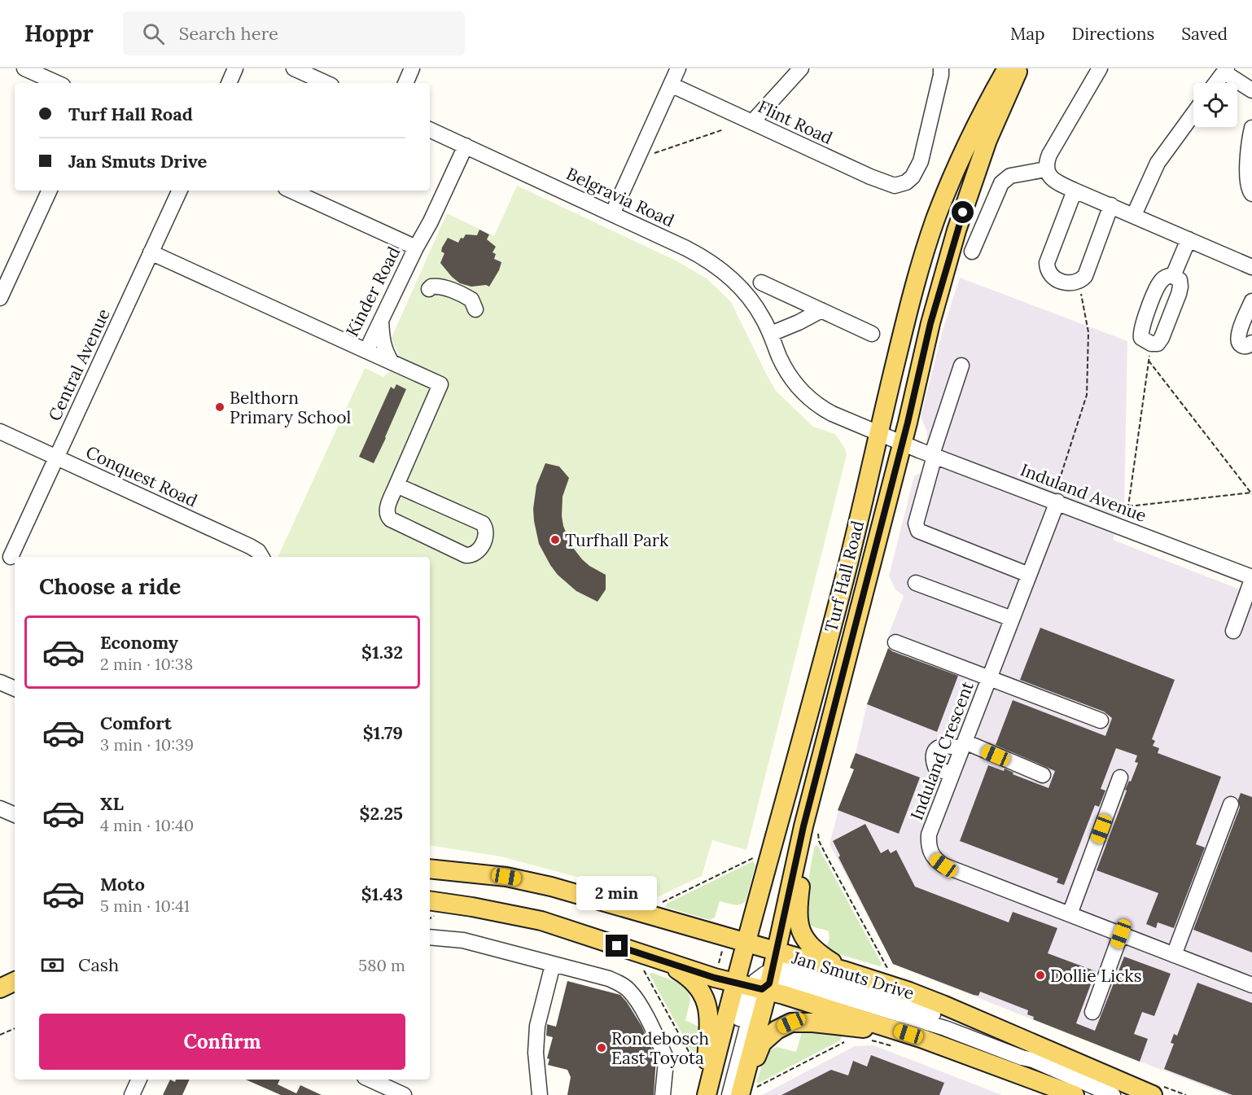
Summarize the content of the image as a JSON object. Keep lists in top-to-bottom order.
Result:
{
  "streets": {
    "main road": ["Turf Hall Road", "Jan Smuts Drive"],
    "street": [
      "Flint Road",
      "Belgravia Road",
      "Kinder Road",
      "Central Avenue",
      "Conquest Road",
      "Induland Avenue",
      "Induland Crescent"
    ]
  },
  "crossings": [
    ["Belgravia Road", "Kinder Road"],
    ["Belgravia Road", "Induland Avenue"],
    ["Belgravia Road", "Turf Hall Road"],
    ["Kinder Road", "Central Avenue"],
    ["Central Avenue", "Conquest Road"],
    ["Induland Avenue", "Turf Hall Road"],
    ["Induland Avenue", "Induland Crescent"],
    ["Turf Hall Road", "Jan Smuts Drive"]
  ],
  "places": [
    "Belthorn Primary School",
    "Turfhall Park",
    "Dollie Licks",
    "Rondebosch East Toyota"
  ],
  "page": {
    "header": "Hoppr",
    "search": "Search here",
    "nav": ["Map", "Directions", "Saved"],
    "banner": ["Turf Hall Road", "Jan Smuts Drive"],
    "heading": "Choose a ride",
    "list": [
      {
        "name": "Economy",
        "note": "2 min · 10:38",
        "value": "$1.32"
      },
      {
        "name": "Comfort",
        "note": "3 min · 10:39",
        "value": "$1.79"
      },
      {
        "name": "XL",
        "note": "4 min · 10:40",
        "value": "$2.25"
      },
      {
        "name": "Moto",
        "note": "5 min · 10:41",
        "value": "$1.43"
      }
    ],
    "bubble": "2 min",
    "pay": ["Cash", "580 m"],
    "buttons": "Confirm"
  }
}
